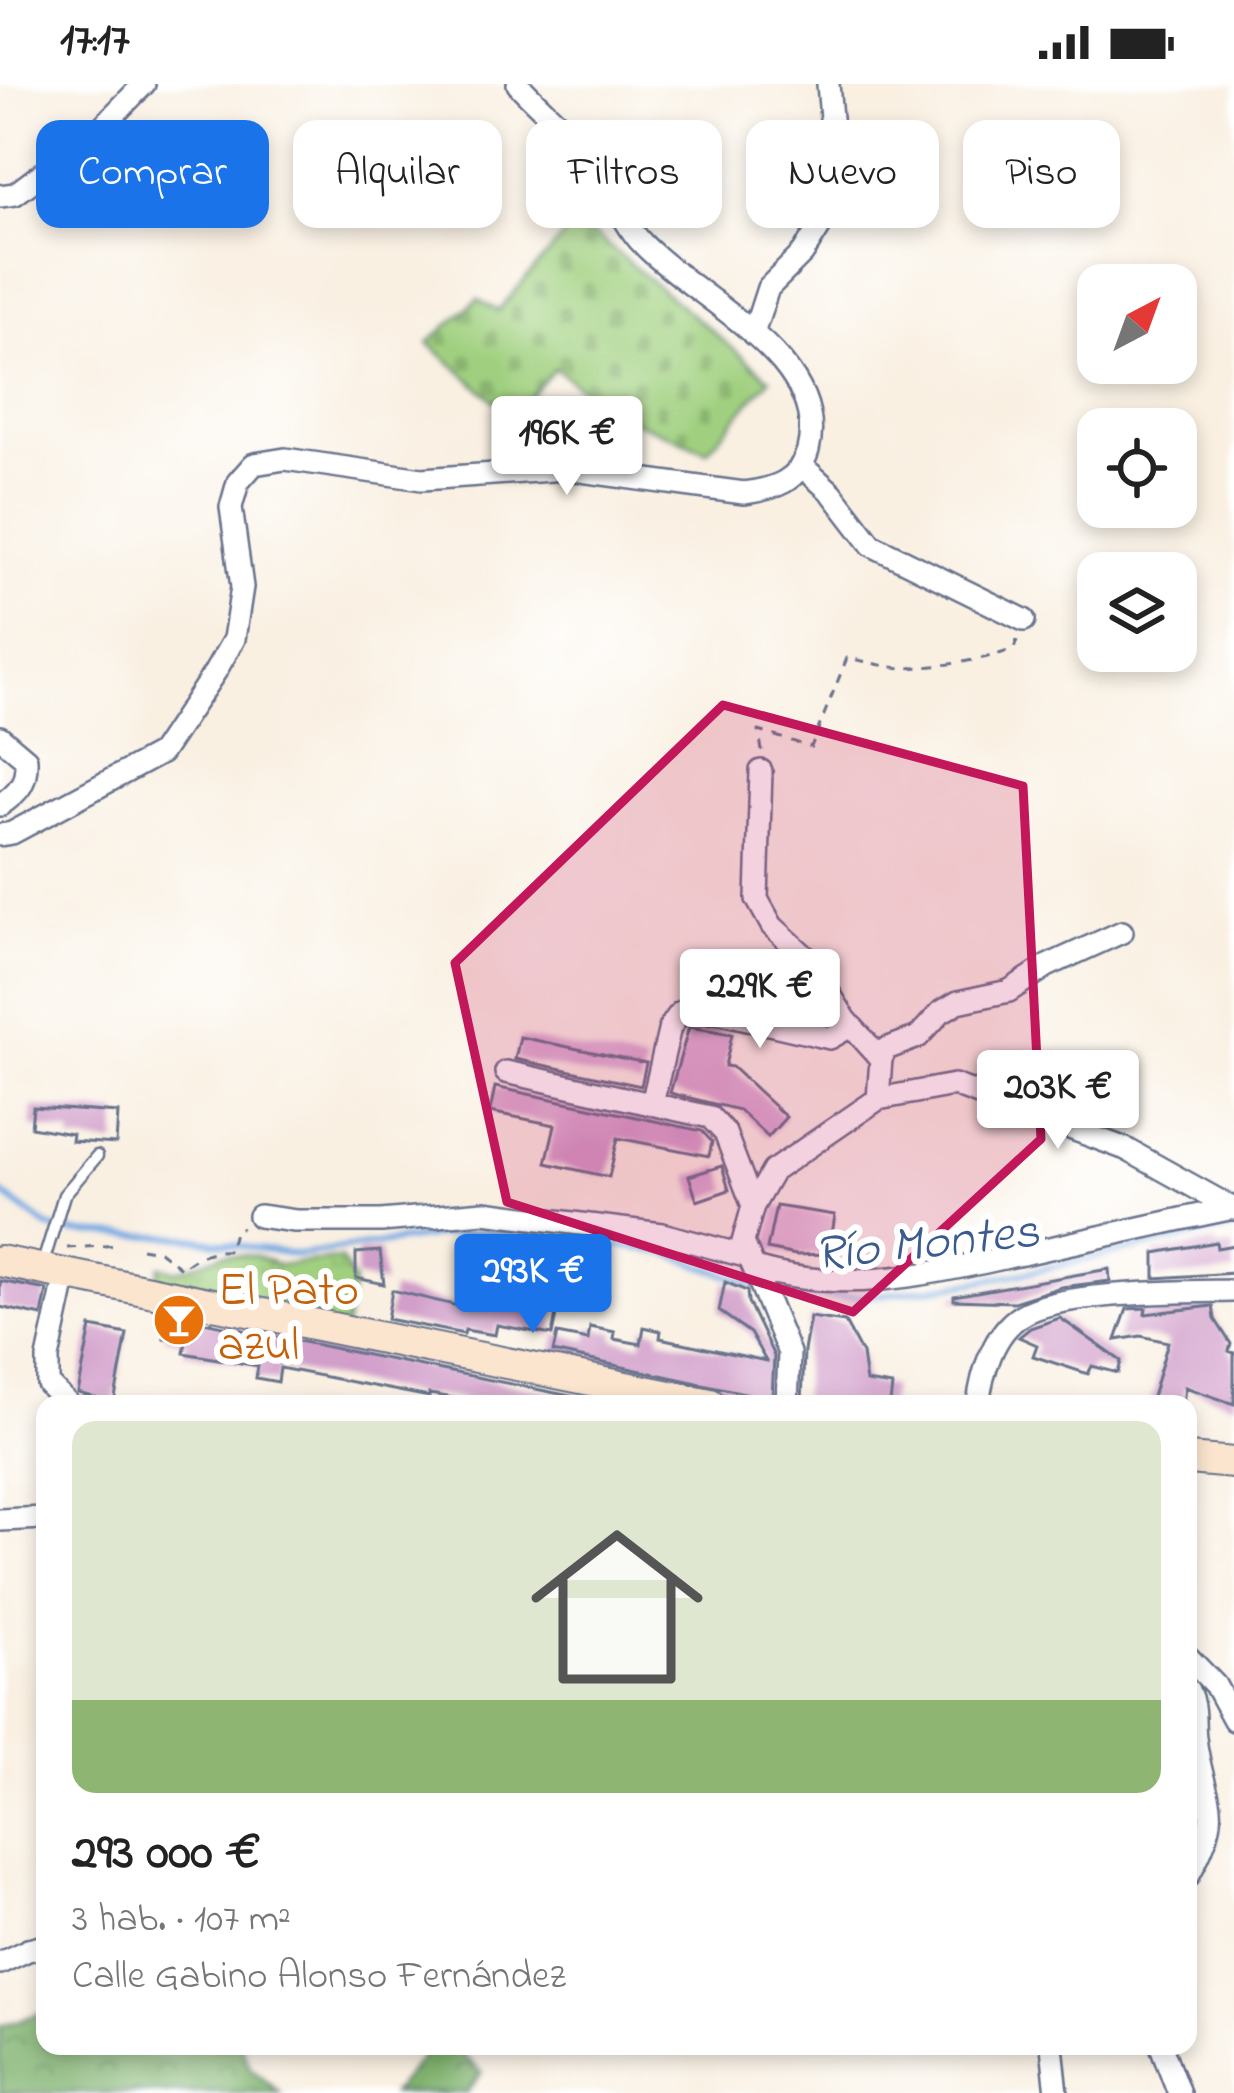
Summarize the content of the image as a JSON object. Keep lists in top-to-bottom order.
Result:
{
  "water": ["Río Montes"],
  "places": {
    "bar": ["El Pato azul"]
  },
  "north": "top right",
  "page": {
    "status": "17:17",
    "chip": [
      "Comprar",
      "Alquilar",
      "Filtros",
      "Nuevo",
      "Piso"
    ],
    "price": [
      "196K €",
      "229K €",
      "203K €",
      "293K €"
    ],
    "list": [
      {
        "name": "293 000 €",
        "note": "3 hab. · 107 m² · Calle Gabino Alonso Fernández"
      }
    ]
  }
}
